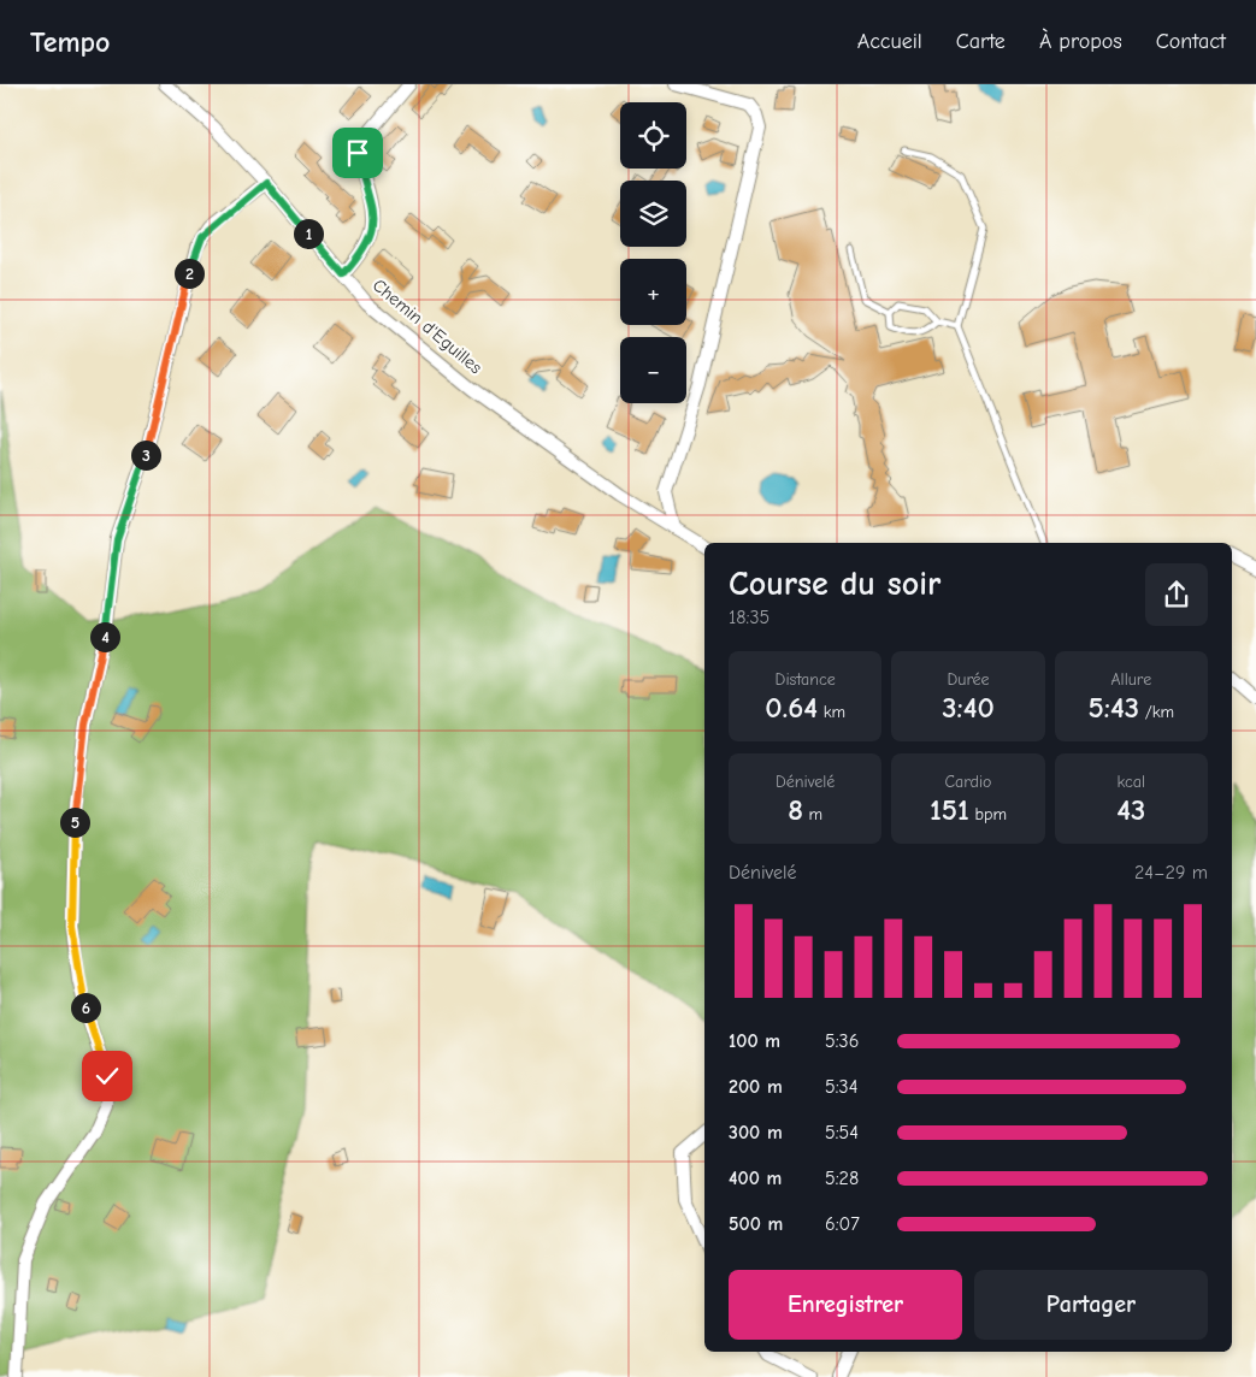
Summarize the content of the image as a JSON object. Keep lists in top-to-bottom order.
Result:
{
  "streets": {
    "street": ["Chemin d'Eguilles"]
  },
  "page": {
    "header": "Tempo",
    "nav": [
      "Accueil",
      "Carte",
      "À propos",
      "Contact"
    ],
    "map_buttons": ["+", "−"],
    "pins": [
      "1",
      "2",
      "3",
      "4",
      "5",
      "6"
    ],
    "heading": ["Course du soir", "18:35"],
    "stats": [
      ["Distance", "0.64 km"],
      ["Durée", "3:40"],
      ["Allure", "5:43 /km"],
      ["Dénivelé", "8 m"],
      ["Cardio", "151 bpm"],
      ["kcal", "43"]
    ],
    "chart": ["Dénivelé", "24–29 m"],
    "list": [
      {
        "name": "100 m",
        "note": "5:36"
      },
      {
        "name": "200 m",
        "note": "5:34"
      },
      {
        "name": "300 m",
        "note": "5:54"
      },
      {
        "name": "400 m",
        "note": "5:28"
      },
      {
        "name": "500 m",
        "note": "6:07"
      }
    ],
    "buttons": ["Enregistrer", "Partager"]
  }
}
